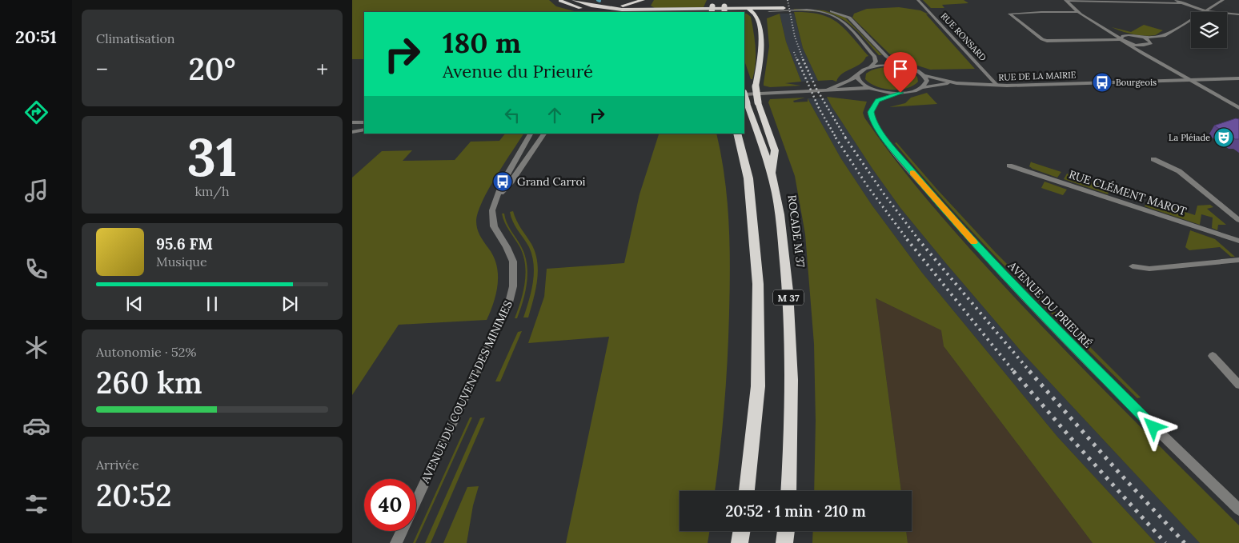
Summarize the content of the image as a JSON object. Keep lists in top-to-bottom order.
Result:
{
  "streets": {
    "highway": ["ROCADE M 37", "M 37"],
    "street": [
      "RUE RONSARD",
      "RUE DE LA MAIRIE",
      "RUE CLÉMENT MAROT",
      "AVENUE DU PRIEURÉ",
      "AVENUE DU COUVENT DES MINIMES"
    ]
  },
  "crossings": [
    ["RUE RONSARD", "RUE DE LA MAIRIE"]
  ],
  "places": {
    "bus stop": ["Bourgeois", "Grand Carroi"],
    "theatre": ["La Pléiade"]
  },
  "page": {
    "tabs": "20:51",
    "tile": [
      "Climatisation",
      ["31", "km/h"],
      ["Autonomie · 52%", "260 km"],
      ["Arrivée", "20:52"]
    ],
    "turn": ["180 m", "Avenue du Prieuré"],
    "heat": ["−", "20°", "+"],
    "song": ["95.6 FM", "Musique"],
    "limit": "40",
    "trip": "20:52 · 1 min · 210 m"
  }
}
